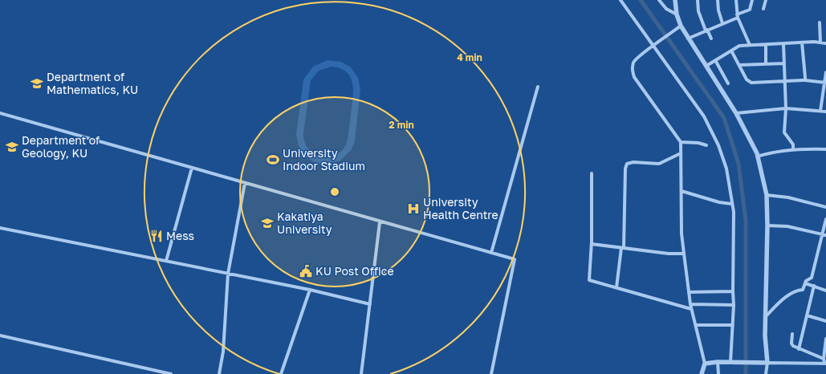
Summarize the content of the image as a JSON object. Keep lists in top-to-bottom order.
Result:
{
  "places": {
    "school or university": ["Department of Mathematics, KU", "Department of Geology, KU", "Kakatiya University"],
    "sports": ["University Indoor Stadium"],
    "hospital": ["University Health Centre"],
    "restaurant": ["Mess"],
    "public building": ["KU Post Office"]
  },
  "rings": ["4 min", "2 min"]
}
